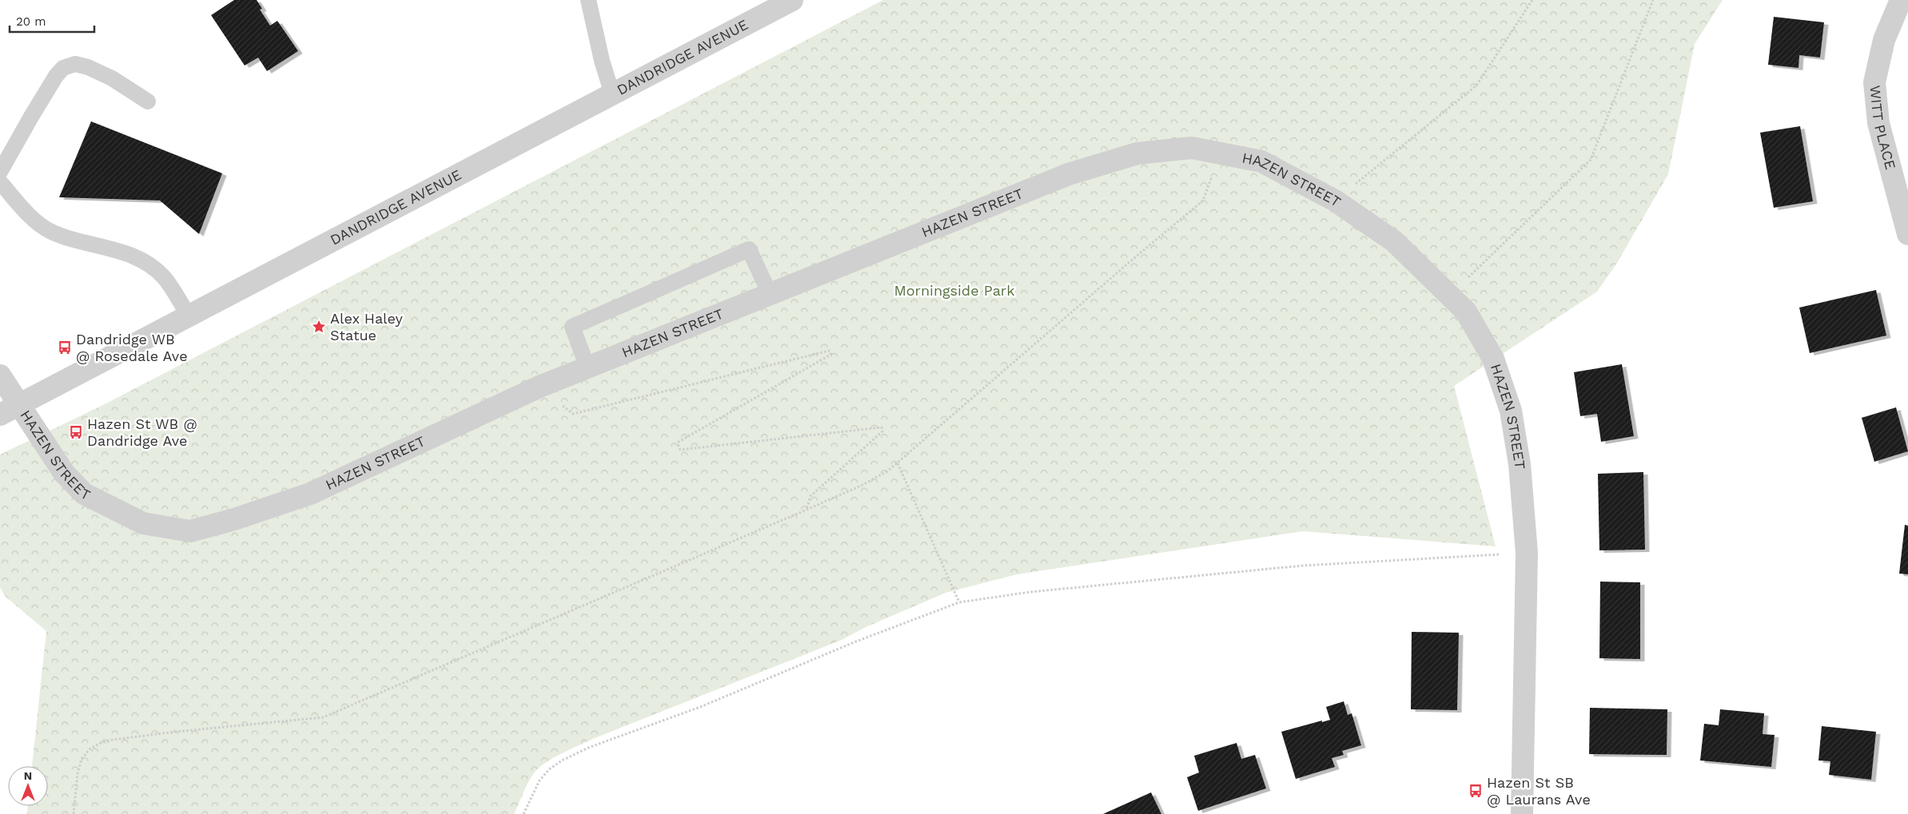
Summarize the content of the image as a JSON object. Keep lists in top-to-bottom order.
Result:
{
  "streets": {
    "street": ["DANDRIDGE AVENUE", "WITT PLACE", "HAZEN STREET"]
  },
  "crossings": [
    ["DANDRIDGE AVENUE", "HAZEN STREET"]
  ],
  "parks": ["Morningside Park"],
  "places": {
    "place": ["Alex Haley Statue"],
    "bus stop": ["Dandridge WB @ Rosedale Ave", "Hazen St WB @ Dandridge Ave", "Hazen St SB @ Laurans Ave"]
  },
  "scale_bar": "20 m",
  "north": "top"
}
